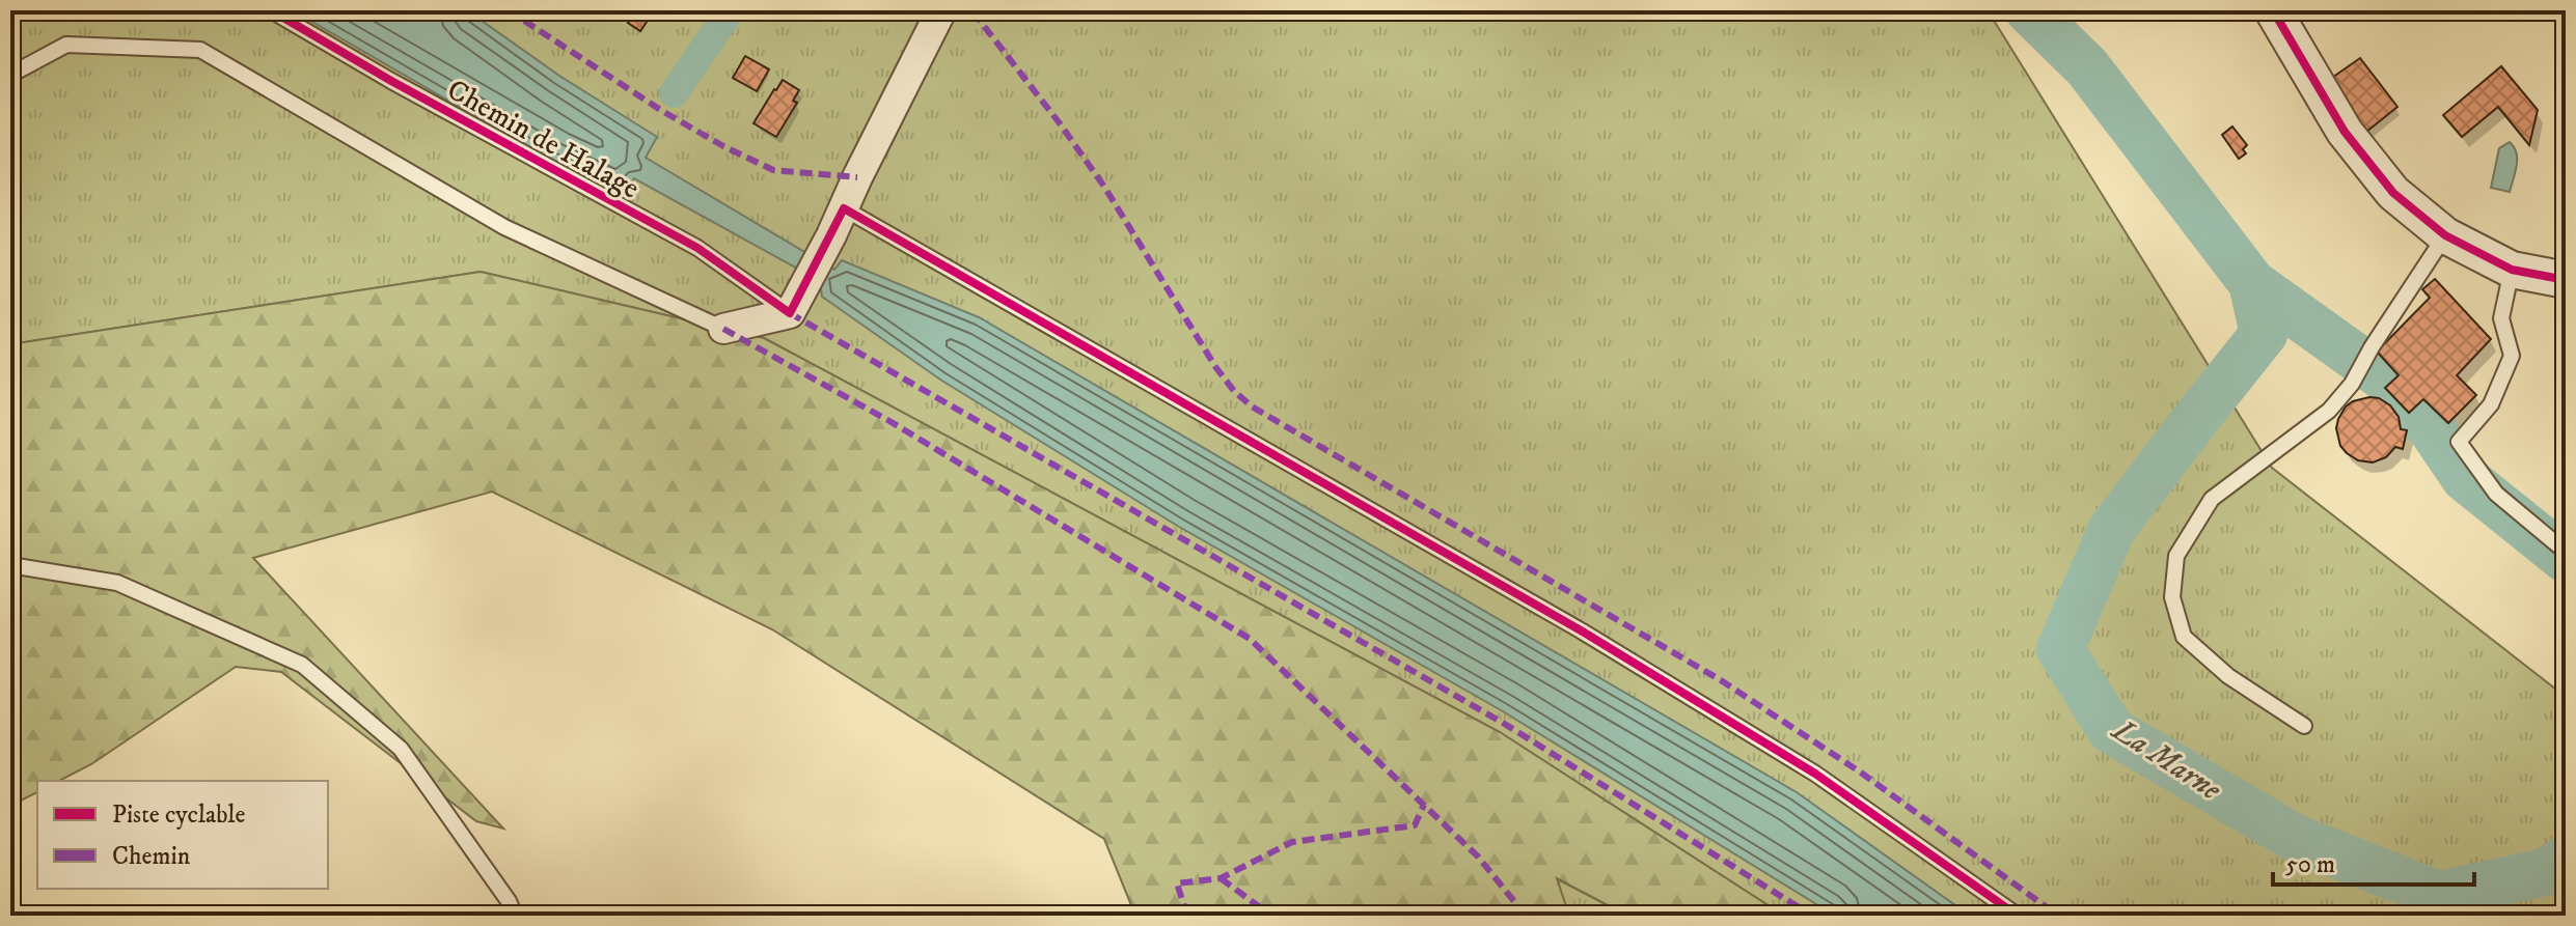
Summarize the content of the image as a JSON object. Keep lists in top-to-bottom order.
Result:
{
  "streets": {
    "lane": ["Chemin de Halage"]
  },
  "water": ["La Marne"],
  "legend": ["Piste cyclable", "Chemin"],
  "scale_bar": "50 m"
}
